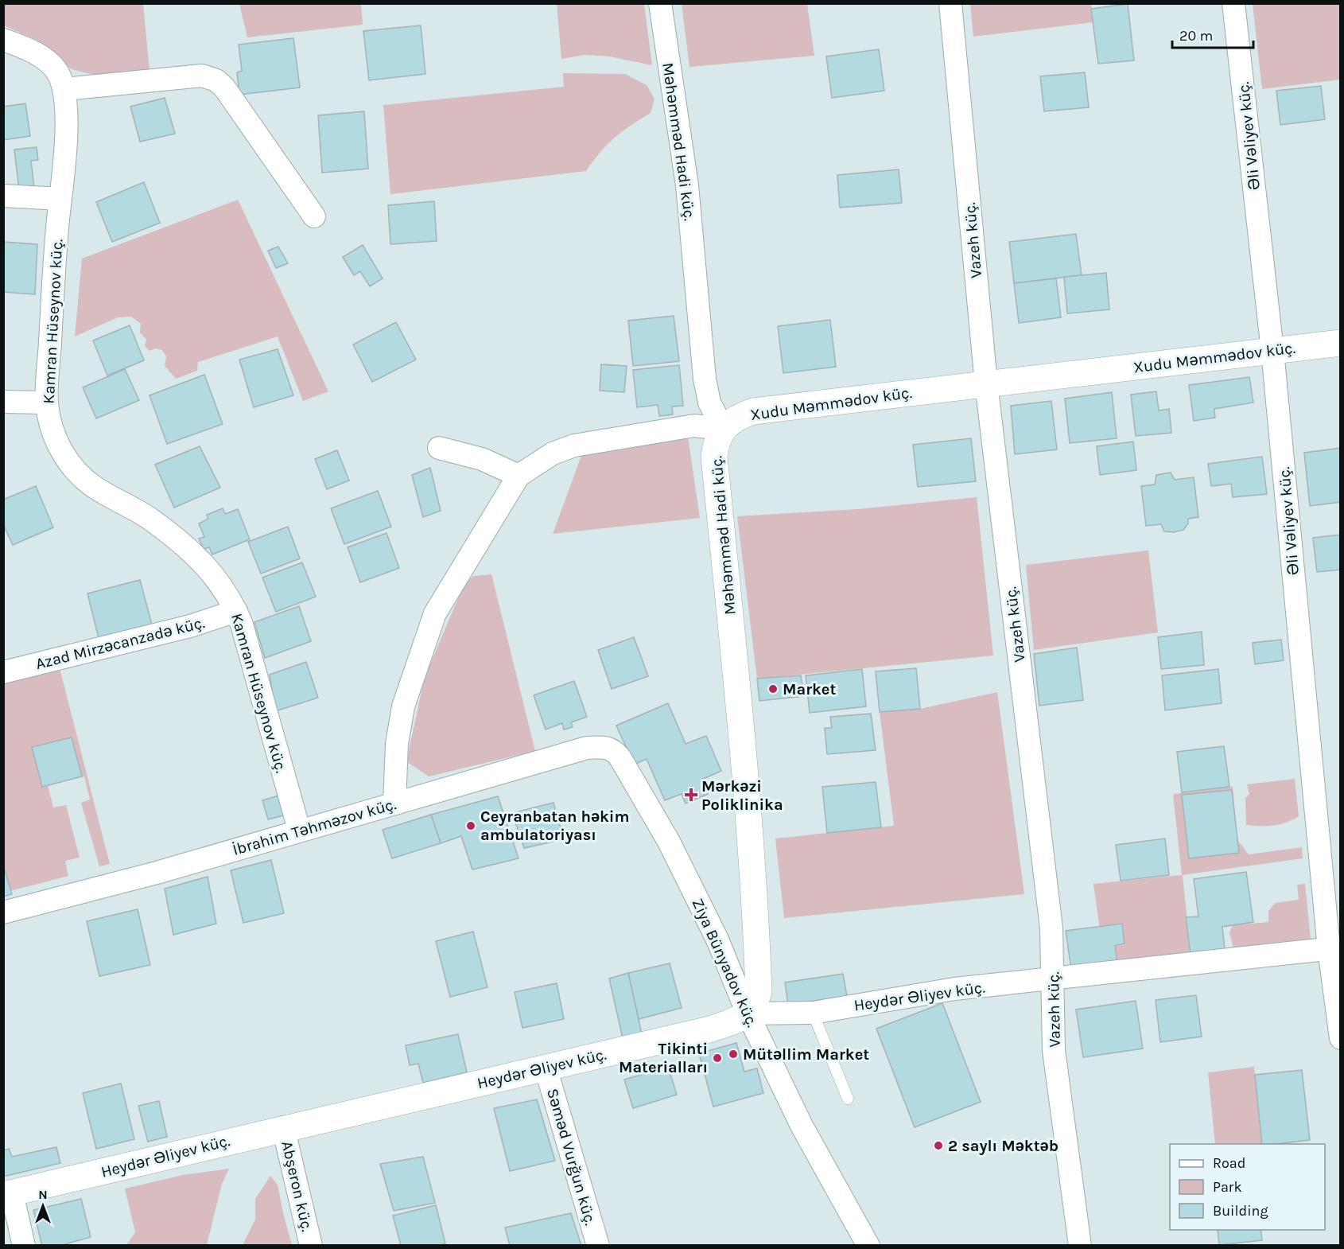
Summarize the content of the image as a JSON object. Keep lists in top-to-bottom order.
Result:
{
  "streets": {
    "street": [
      "Əli Vəliyev küç.",
      "Məhəmməd Hadi küç.",
      "Vazeh küç.",
      "Kamran Hüseynov küç.",
      "Xudu Məmmədov küç.",
      "Azad Mirzəcanzadə küç.",
      "İbrahim Təhməzov küç.",
      "Ziya Bünyadov küç.",
      "Heydər Əliyev küç.",
      "Səməd Vurğun küç.",
      "Abşeron küç."
    ]
  },
  "crossings": [
    ["Əli Vəliyev küç.", "Xudu Məmmədov küç."],
    ["Əli Vəliyev küç.", "Heydər Əliyev küç."],
    ["Məhəmməd Hadi küç.", "Xudu Məmmədov küç."],
    ["Məhəmməd Hadi küç.", "Ziya Bünyadov küç."],
    ["Məhəmməd Hadi küç.", "Heydər Əliyev küç."],
    ["Vazeh küç.", "Xudu Məmmədov küç."],
    ["Vazeh küç.", "Heydər Əliyev küç."],
    ["Kamran Hüseynov küç.", "Azad Mirzəcanzadə küç."],
    ["Kamran Hüseynov küç.", "İbrahim Təhməzov küç."],
    ["İbrahim Təhməzov küç.", "Ziya Bünyadov küç."],
    ["Ziya Bünyadov küç.", "Heydər Əliyev küç."],
    ["Heydər Əliyev küç.", "Səməd Vurğun küç."],
    ["Heydər Əliyev küç.", "Abşeron küç."]
  ],
  "places": {
    "other": [
      "Market",
      "Ceyranbatan həkim ambulatoriyası",
      "Mütəllim Market",
      "Tikinti Materialları",
      "2 saylı Məktəb"
    ],
    "health": ["Mərkəzi Poliklinika"]
  },
  "legend": ["Road", "Park", "Building"],
  "scale_bar": "20 m",
  "north": "top"
}
